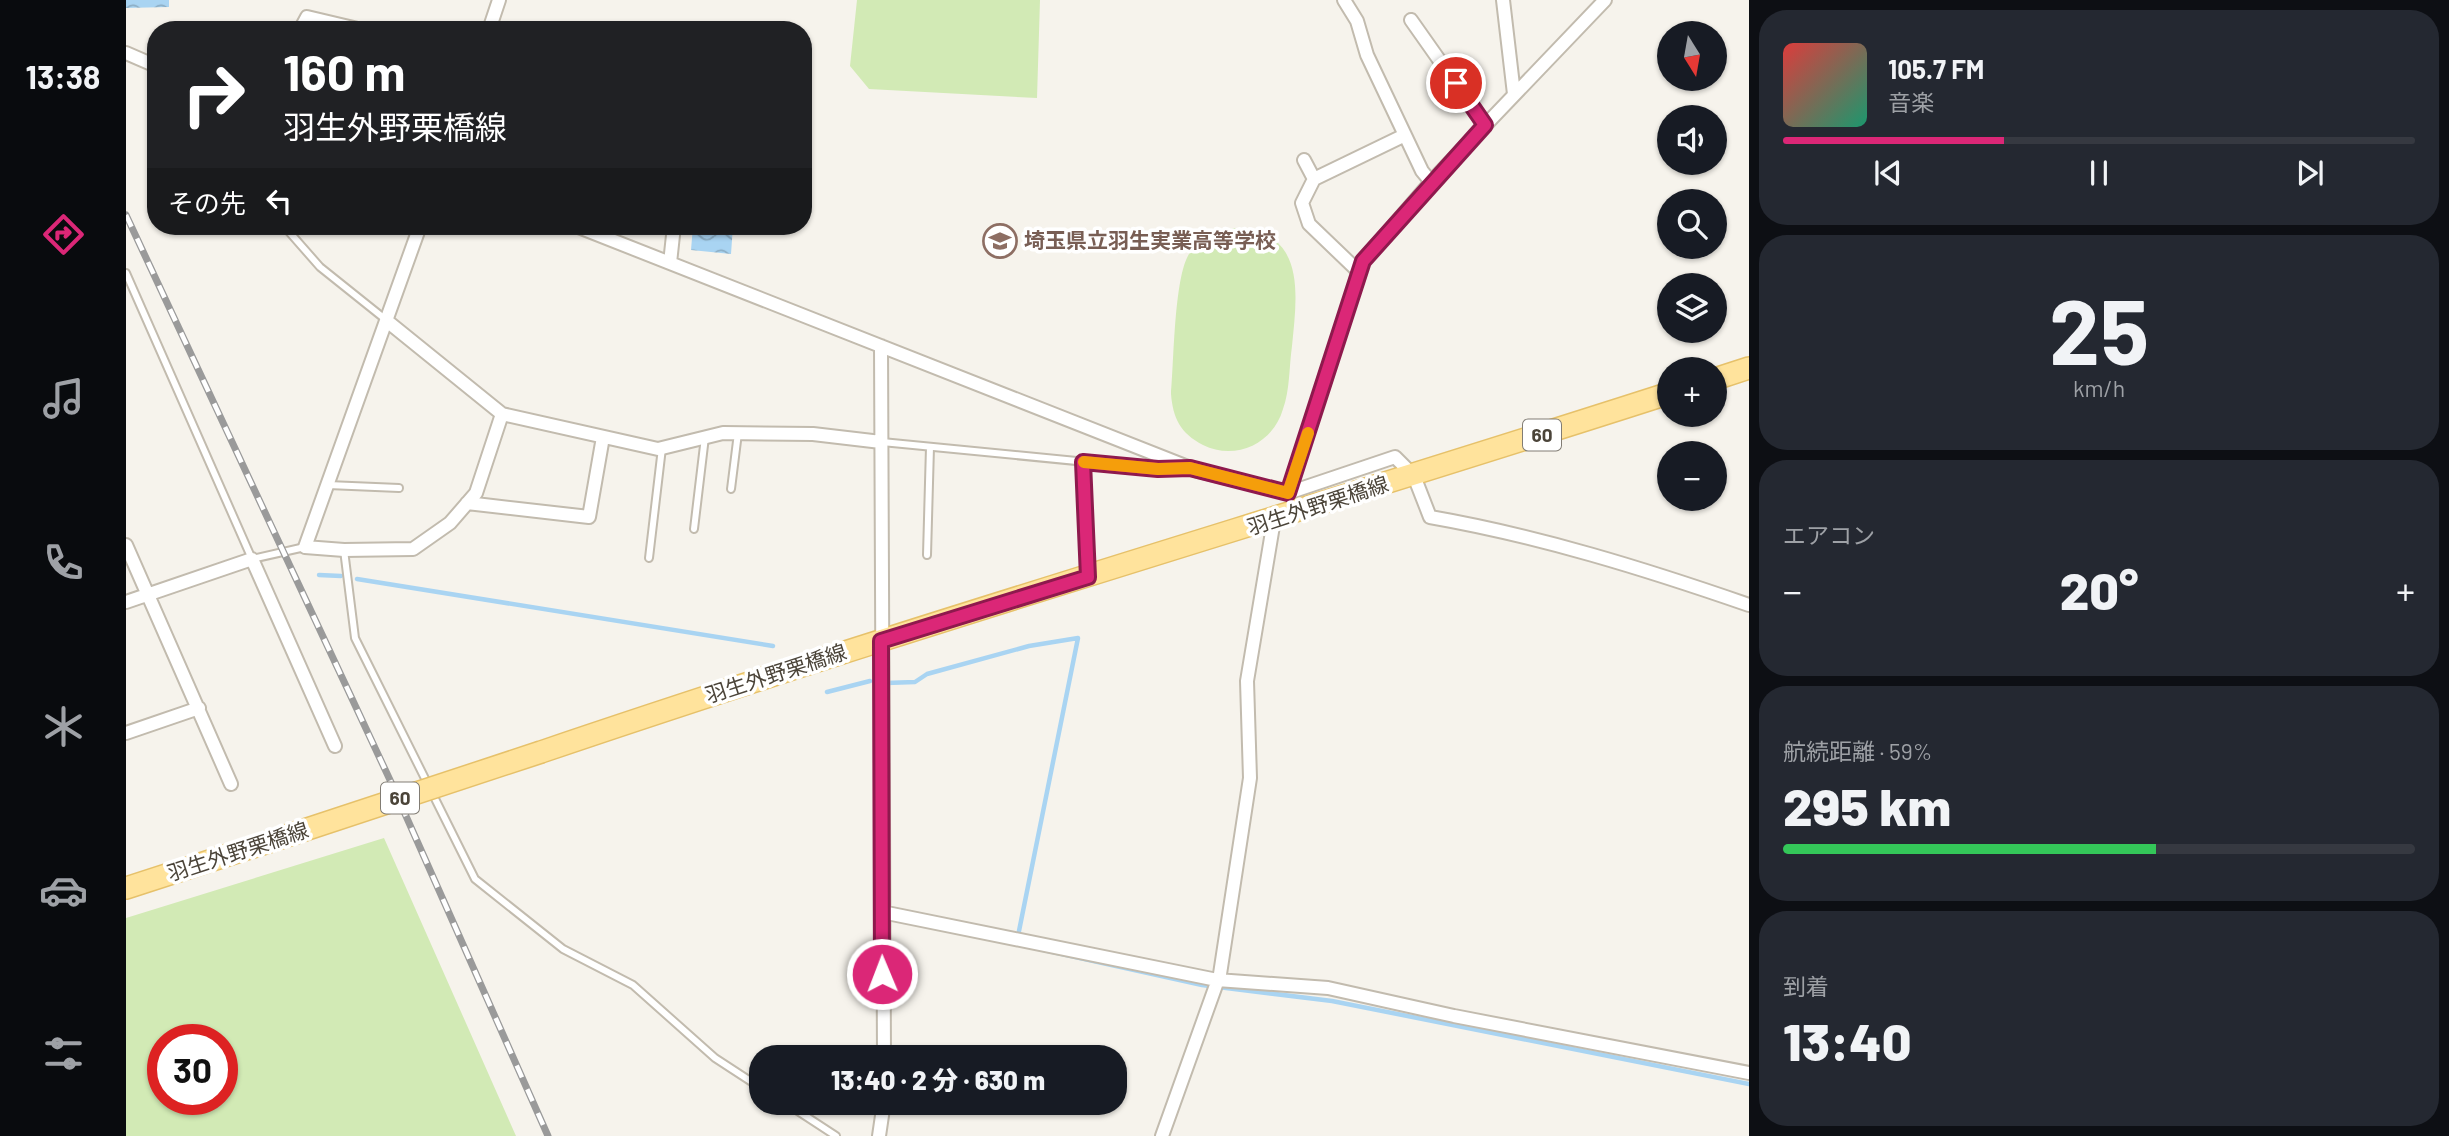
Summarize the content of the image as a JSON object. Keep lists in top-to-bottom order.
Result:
{
  "streets": {
    "main road": ["60", "羽生外野栗橋線"]
  },
  "places": {
    "school or university": ["埼玉県立羽生実業高等学校"]
  },
  "north": "bottom",
  "page": {
    "tabs": "13:38",
    "map_buttons": ["+", "−"],
    "turn": ["160 m", "羽生外野栗橋線"],
    "song": ["105.7 FM", "音楽"],
    "then": "その先",
    "tile": [
      ["25", "km/h"],
      "エアコン",
      ["航続距離 · 59%", "295 km"],
      ["到着", "13:40"]
    ],
    "heat": ["−", "20°", "+"],
    "limit": "30",
    "trip": "13:40 · 2 分 · 630 m"
  }
}
